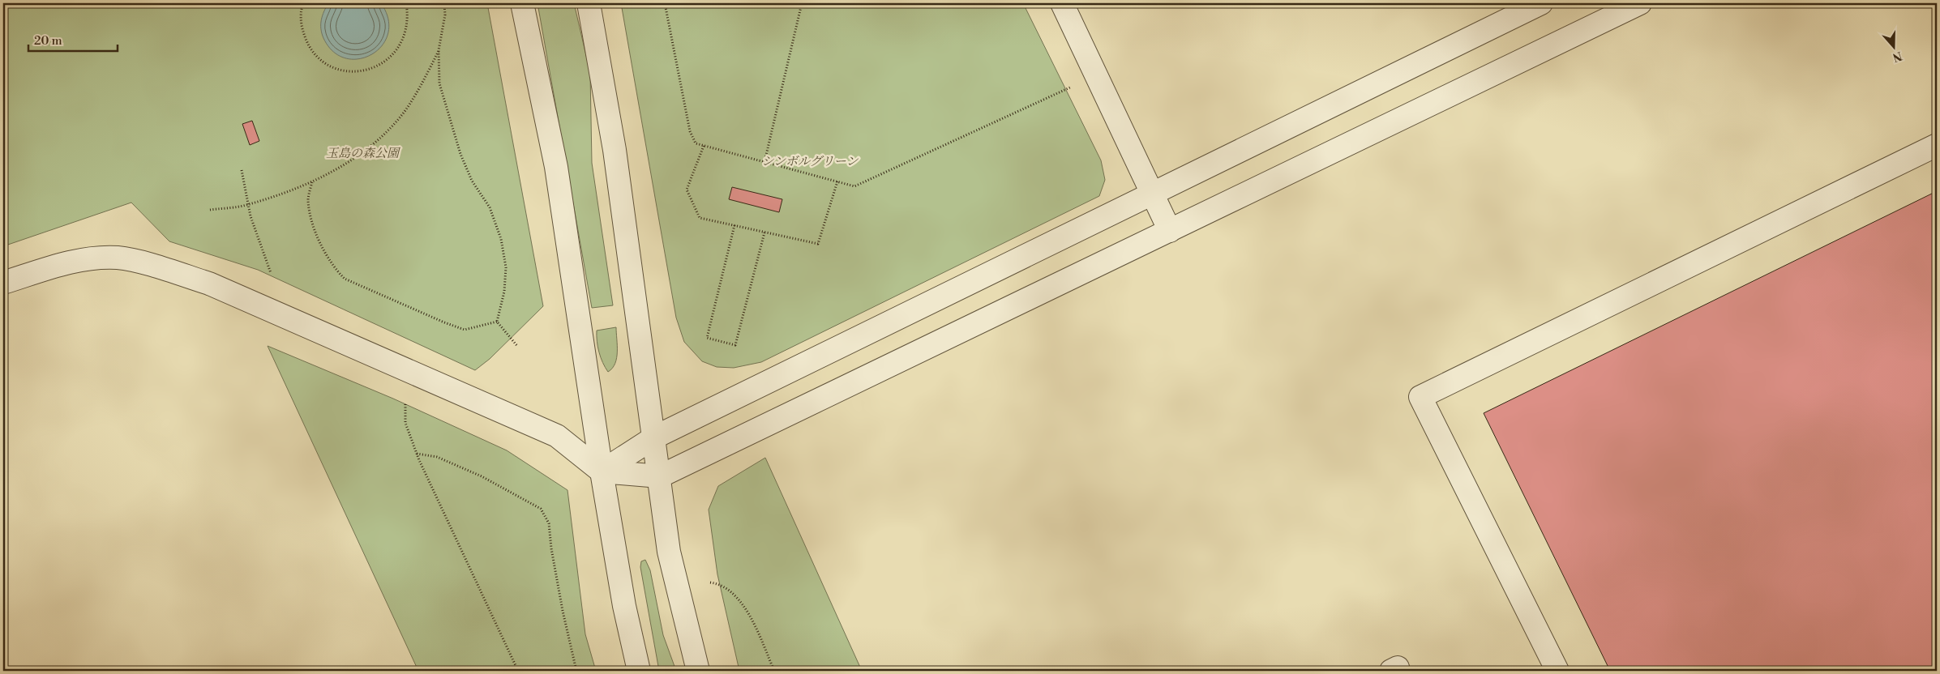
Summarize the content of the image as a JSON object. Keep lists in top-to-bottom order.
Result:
{
  "parks": ["玉島の森公園", "シンボルグリーン"],
  "scale_bar": "20 m",
  "north": "bottom"
}
